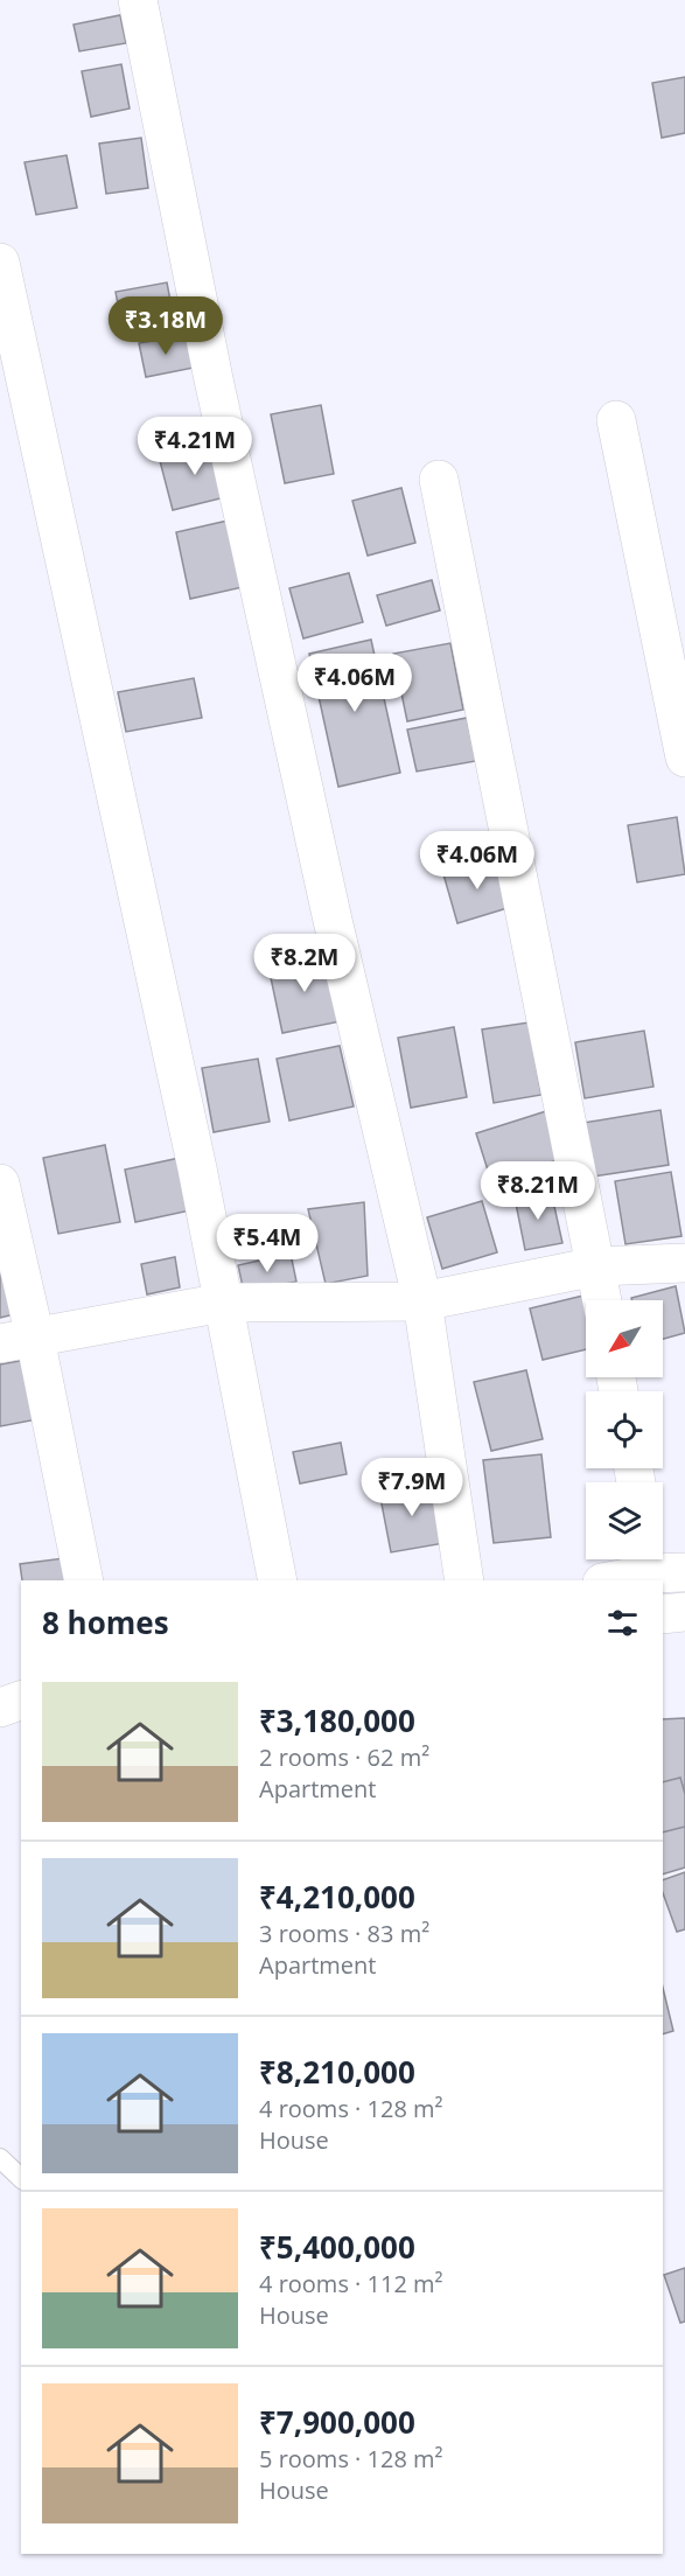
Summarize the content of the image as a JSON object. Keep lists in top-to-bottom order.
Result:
{
  "north": "bottom left",
  "page": {
    "price": [
      "₹3.18M",
      "₹4.21M",
      "₹4.06M",
      "₹4.06M",
      "₹8.2M",
      "₹8.21M",
      "₹5.4M",
      "₹7.9M"
    ],
    "heading": "8 homes",
    "list": [
      {
        "name": "₹3,180,000",
        "note": "2 rooms · 62 m² · Apartment"
      },
      {
        "name": "₹4,210,000",
        "note": "3 rooms · 83 m² · Apartment"
      },
      {
        "name": "₹8,210,000",
        "note": "4 rooms · 128 m² · House"
      },
      {
        "name": "₹5,400,000",
        "note": "4 rooms · 112 m² · House"
      },
      {
        "name": "₹7,900,000",
        "note": "5 rooms · 128 m² · House"
      }
    ]
  }
}
